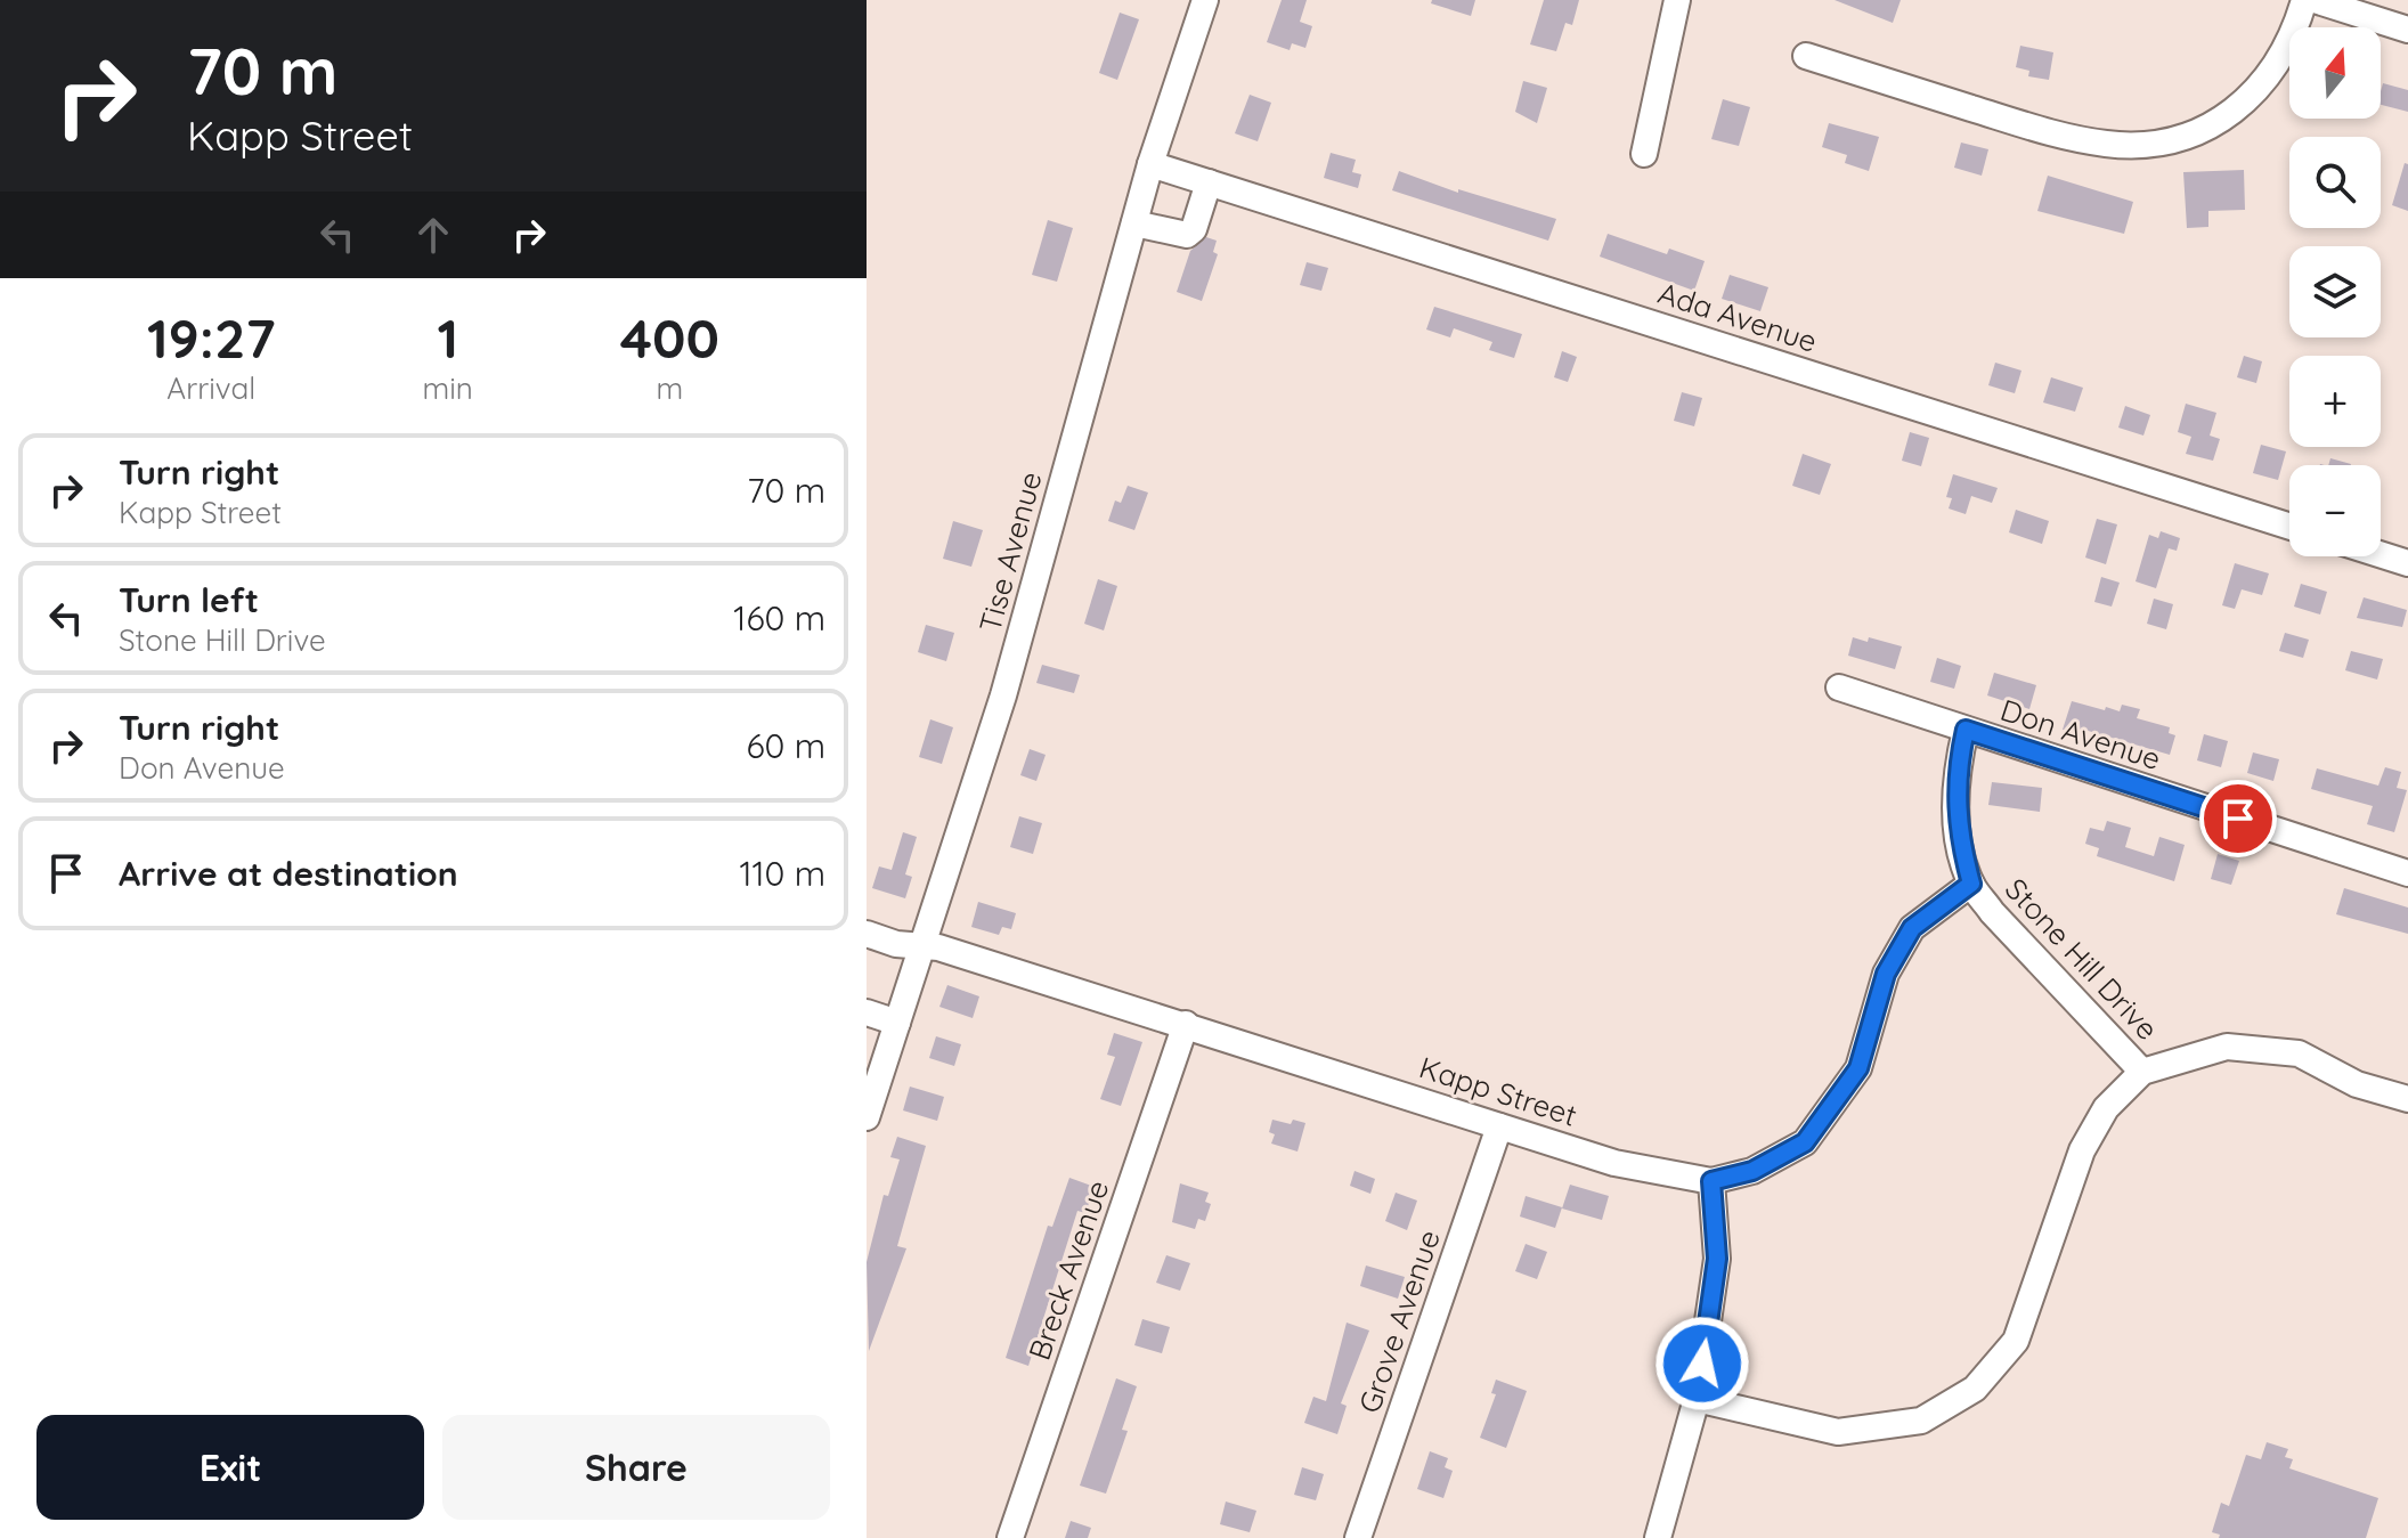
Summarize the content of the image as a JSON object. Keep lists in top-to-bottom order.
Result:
{
  "streets": {
    "street": [
      "Ada Avenue",
      "Tise Avenue",
      "Don Avenue",
      "Stone Hill Drive",
      "Kapp Street",
      "Breck Avenue",
      "Grove Avenue"
    ]
  },
  "crossings": [
    ["Ada Avenue", "Tise Avenue"],
    ["Tise Avenue", "Kapp Street"],
    ["Don Avenue", "Stone Hill Drive"],
    ["Stone Hill Drive", "Kapp Street"],
    ["Kapp Street", "Breck Avenue"],
    ["Kapp Street", "Grove Avenue"]
  ],
  "north": "top",
  "page": {
    "turn": ["70 m", "Kapp Street"],
    "map_buttons": ["+", "−"],
    "eta": [
      "19:27",
      "Arrival",
      "1",
      "min",
      "400",
      "m"
    ],
    "list": [
      {
        "name": "Turn right",
        "note": "Kapp Street",
        "value": "70 m"
      },
      {
        "name": "Turn left",
        "note": "Stone Hill Drive",
        "value": "160 m"
      },
      {
        "name": "Turn right",
        "note": "Don Avenue",
        "value": "60 m"
      },
      {
        "name": "Arrive at destination",
        "value": "110 m"
      }
    ],
    "buttons": ["Exit", "Share"]
  }
}
